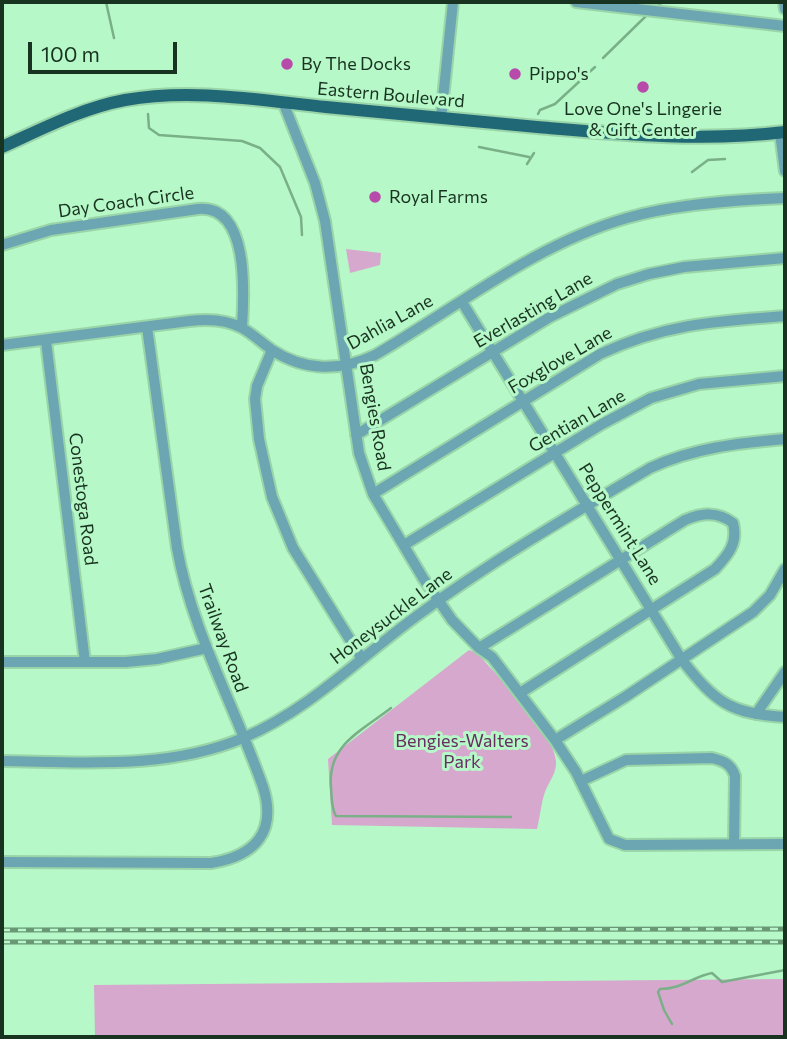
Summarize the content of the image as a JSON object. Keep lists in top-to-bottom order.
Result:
{
  "streets": {
    "main road": ["Eastern Boulevard"],
    "street": [
      "Day Coach Circle",
      "Everlasting Lane",
      "Dahlia Lane",
      "Foxglove Lane",
      "Bengies Road",
      "Gentian Lane",
      "Conestoga Road",
      "Peppermint Lane",
      "Honeysuckle Lane",
      "Trailway Road"
    ]
  },
  "crossings": [
    ["Eastern Boulevard", "Bengies Road"],
    ["Day Coach Circle", "Dahlia Lane"],
    ["Everlasting Lane", "Bengies Road"],
    ["Everlasting Lane", "Peppermint Lane"],
    ["Dahlia Lane", "Bengies Road"],
    ["Dahlia Lane", "Conestoga Road"],
    ["Dahlia Lane", "Peppermint Lane"],
    ["Dahlia Lane", "Trailway Road"],
    ["Foxglove Lane", "Bengies Road"],
    ["Foxglove Lane", "Peppermint Lane"],
    ["Bengies Road", "Gentian Lane"],
    ["Bengies Road", "Honeysuckle Lane"],
    ["Gentian Lane", "Peppermint Lane"],
    ["Peppermint Lane", "Honeysuckle Lane"],
    ["Honeysuckle Lane", "Trailway Road"]
  ],
  "parks": ["Bengies-Walters Park"],
  "places": [
    "By The Docks",
    "Pippo's",
    "Love One's Lingerie & Gift Center",
    "Royal Farms"
  ],
  "scale_bar": "100 m"
}
